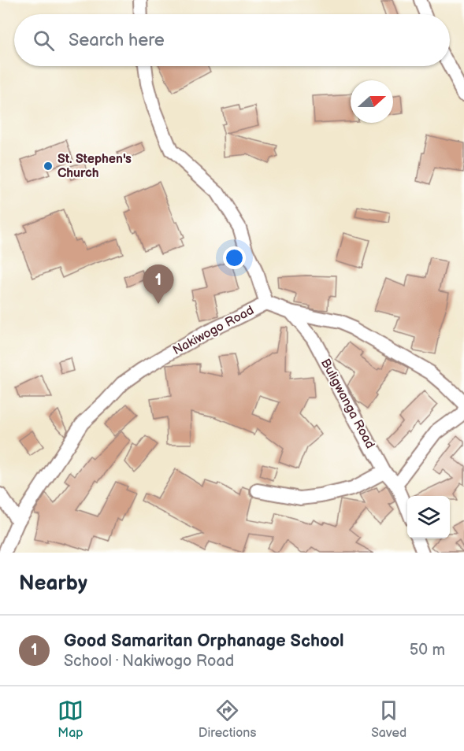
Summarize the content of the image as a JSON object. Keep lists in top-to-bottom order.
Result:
{
  "streets": {
    "street": ["Nakiwogo Road", "Buligwanga Road"]
  },
  "places": ["St. Stephen's Church"],
  "north": "right",
  "page": {
    "search": "Search here",
    "pins": "1",
    "heading": "Nearby",
    "list": [
      {
        "mark": "1",
        "name": "Good Samaritan Orphanage School",
        "note": "School · Nakiwogo Road",
        "value": "50 m"
      }
    ],
    "nav": ["Map", "Directions", "Saved"]
  }
}
